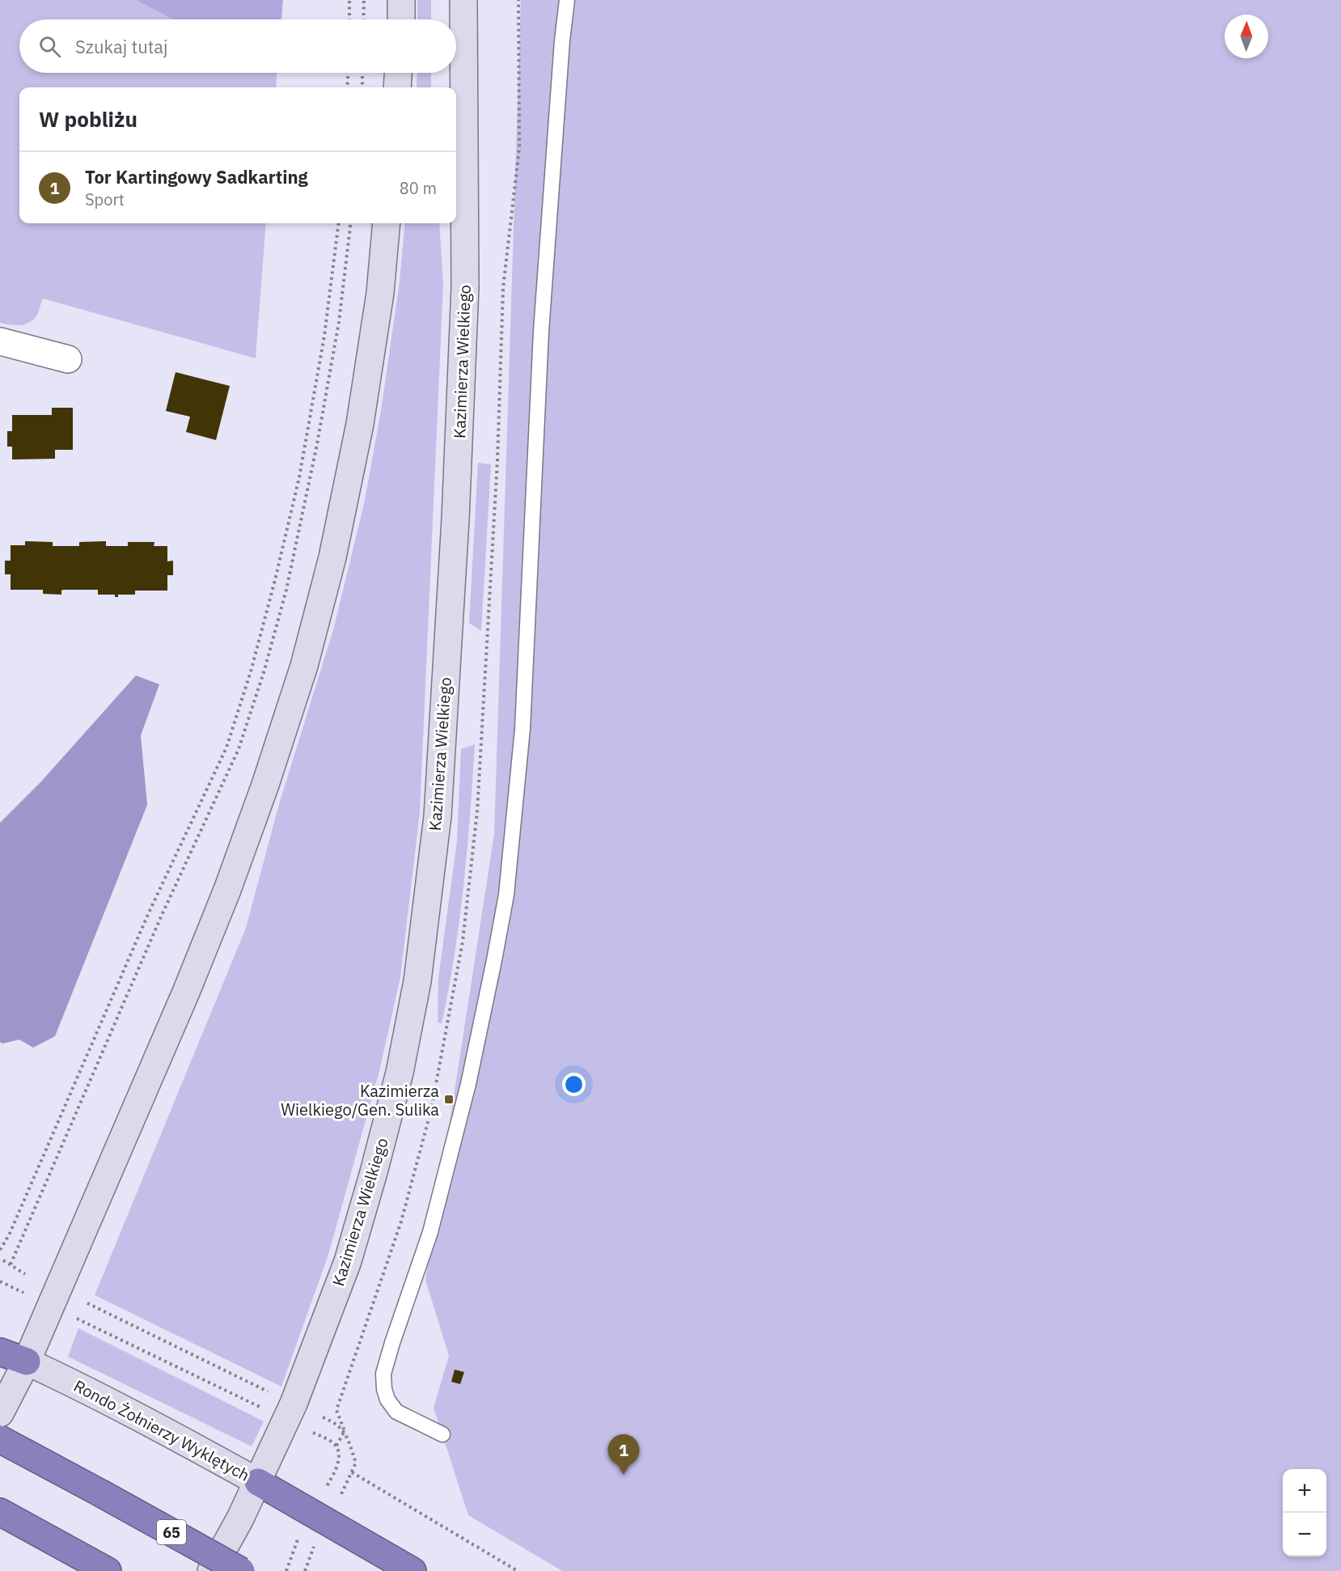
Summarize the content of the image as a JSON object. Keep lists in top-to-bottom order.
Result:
{
  "streets": {
    "highway": ["65"],
    "main road": ["Kazimierza Wielkiego", "Rondo Żołnierzy Wyklętych"]
  },
  "crossings": [
    ["Kazimierza Wielkiego", "Rondo Żołnierzy Wyklętych"]
  ],
  "places": {
    "transit": ["Kazimierza Wielkiego/Gen. Sulika"]
  },
  "north": "top",
  "page": {
    "search": "Szukaj tutaj",
    "heading": "W pobliżu",
    "list": [
      {
        "mark": "1",
        "name": "Tor Kartingowy Sadkarting",
        "note": "Sport",
        "value": "80 m"
      }
    ],
    "pins": "1",
    "map_buttons": ["+", "−"]
  }
}
